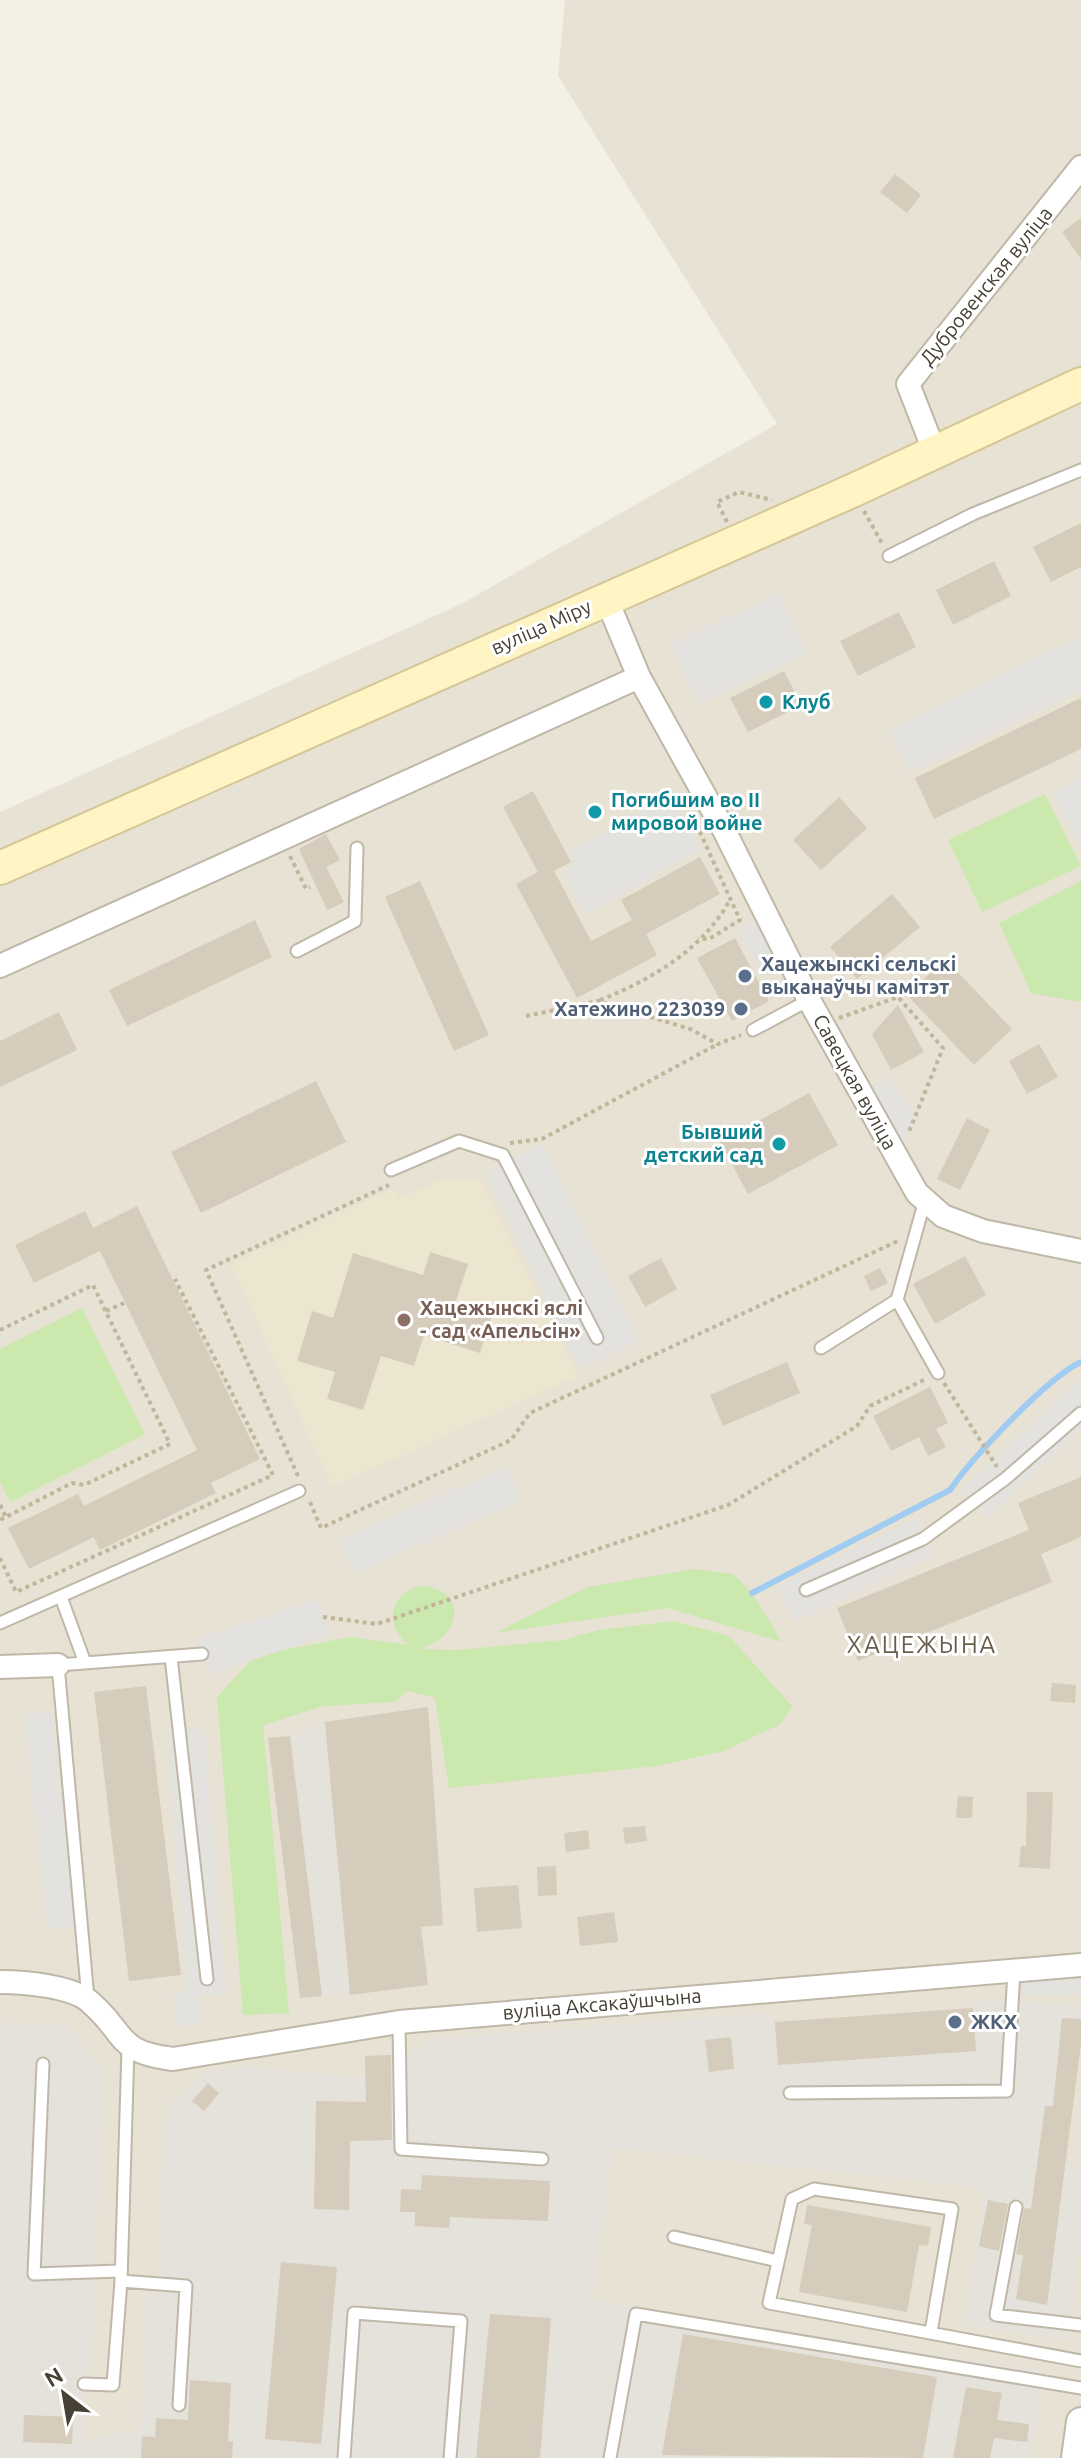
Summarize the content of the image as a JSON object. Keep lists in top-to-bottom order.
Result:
{
  "streets": {
    "main road": ["вуліца Міру"],
    "street": ["Дубровенская вуліца", "Савецкая вуліца", "вуліца Аксакаўшчына"]
  },
  "crossings": [
    ["Дубровенская вуліца", "вуліца Міру"],
    ["вуліца Міру", "Савецкая вуліца"]
  ],
  "districts": ["ХАЦЕЖЫНА"],
  "places": [
    "Клуб",
    "Погибшим во II мировой войне",
    "Хацежынскі сельскі выканаўчы камітэт",
    "Хатежино 223039",
    "Бывший детский сад",
    "Хацежынскі яслі - сад «Апельсін»",
    "ЖКХ"
  ],
  "north": "top left"
}
